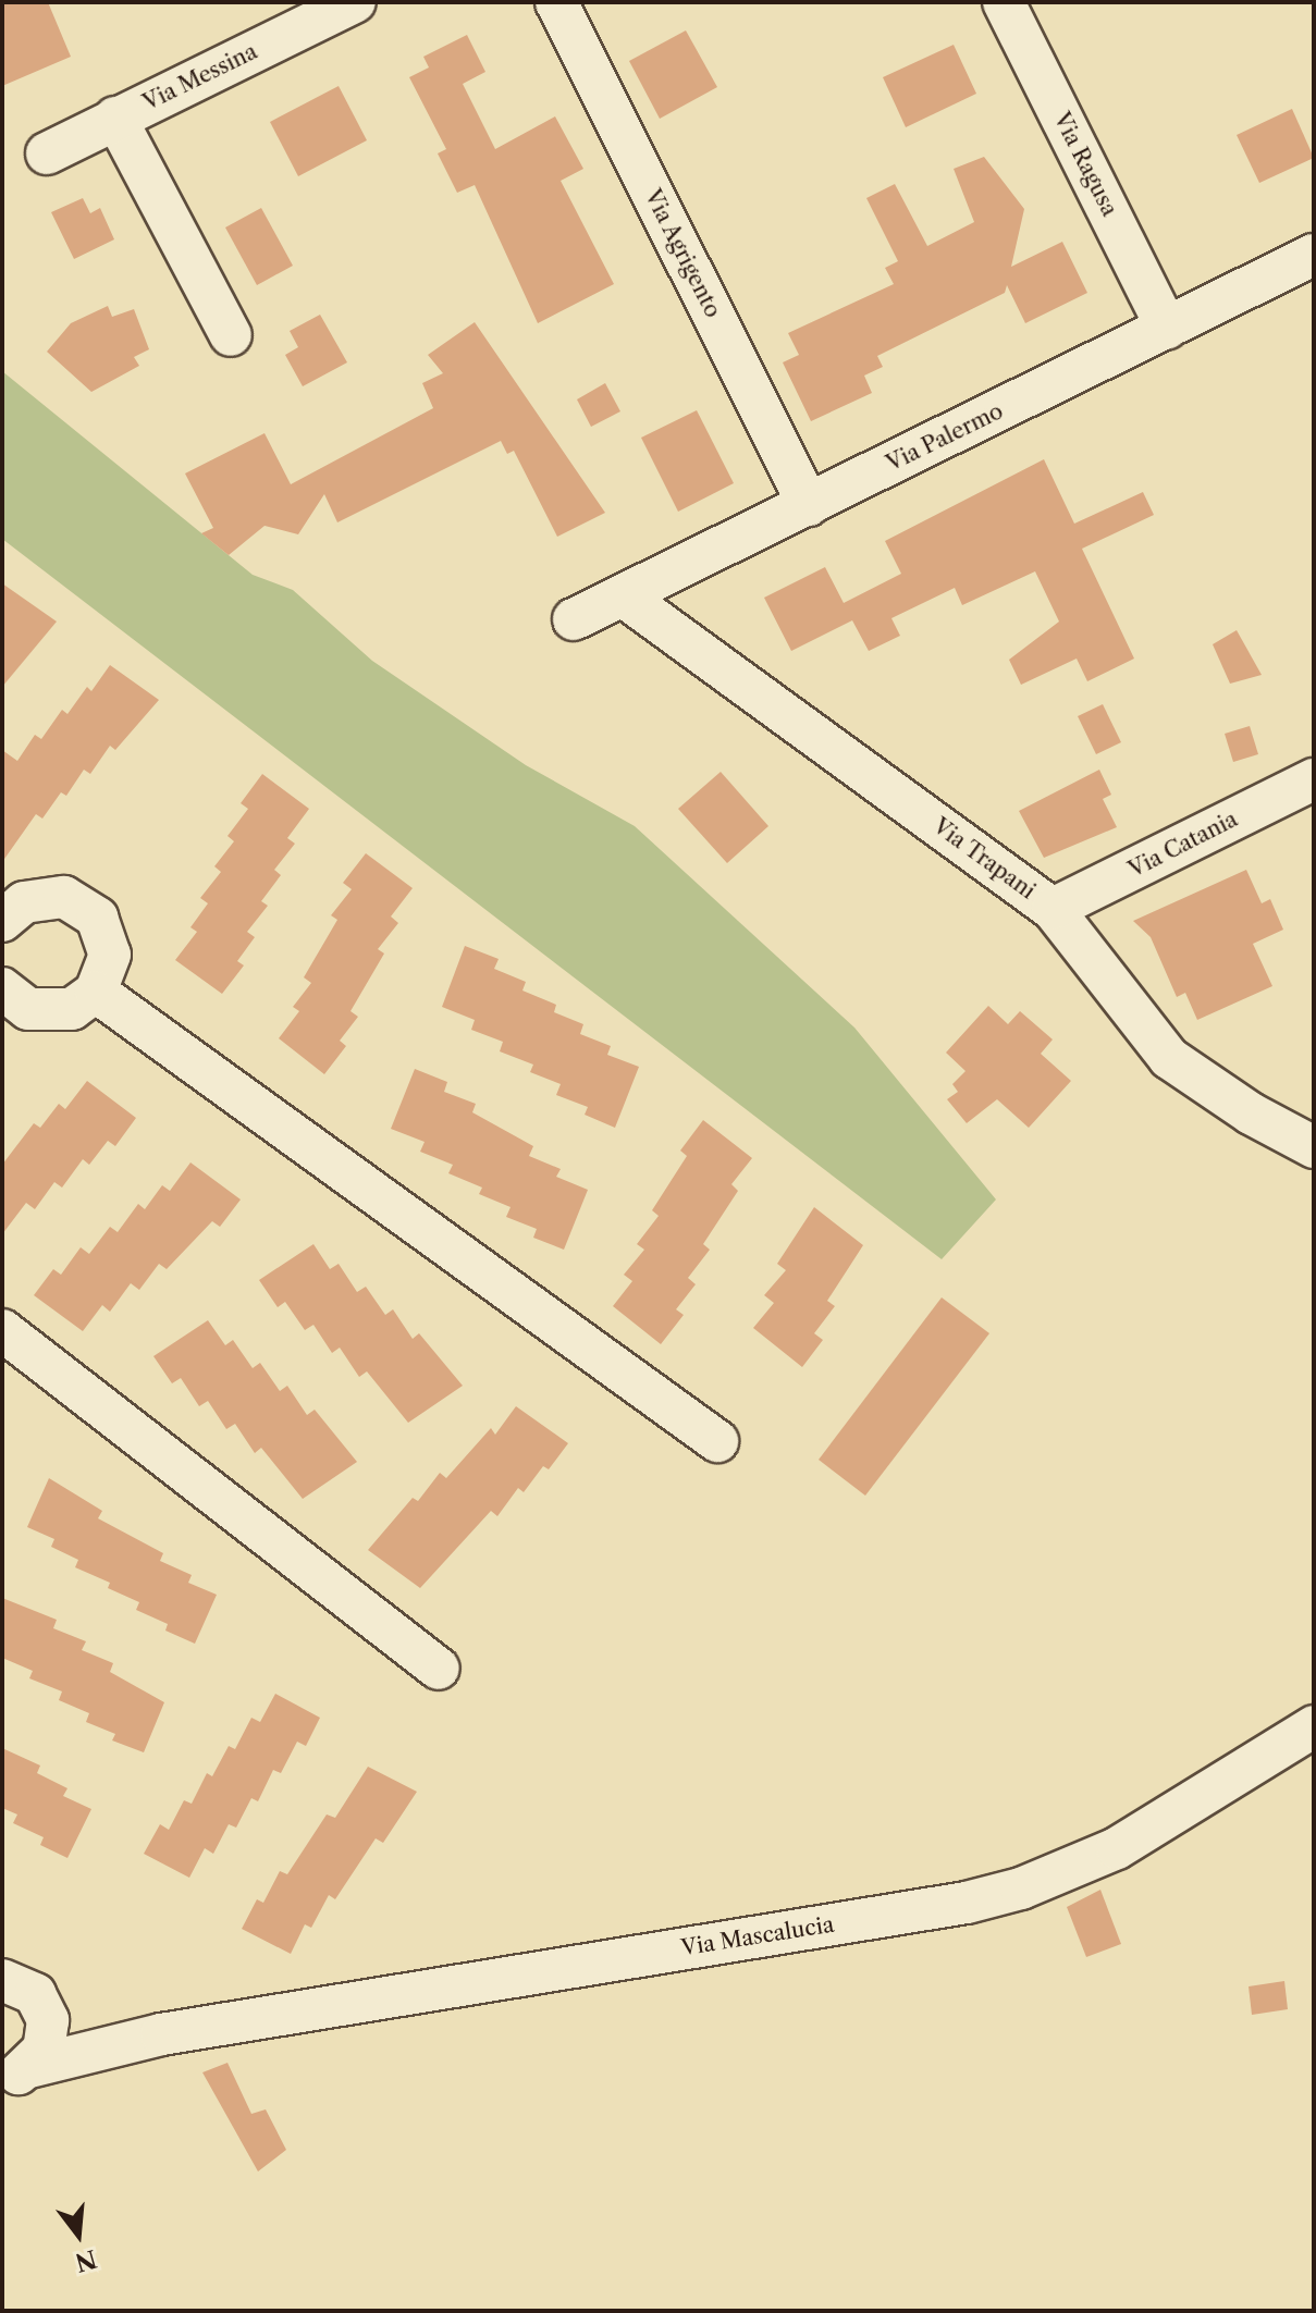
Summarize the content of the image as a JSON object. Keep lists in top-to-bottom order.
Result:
{
  "streets": {
    "street": [
      "Via Messina",
      "Via Ragusa",
      "Via Agrigento",
      "Via Palermo",
      "Via Catania",
      "Via Trapani",
      "Via Mascalucia"
    ]
  },
  "crossings": [
    ["Via Ragusa", "Via Palermo"],
    ["Via Agrigento", "Via Palermo"],
    ["Via Palermo", "Via Trapani"],
    ["Via Catania", "Via Trapani"]
  ],
  "north": "bottom"
}
